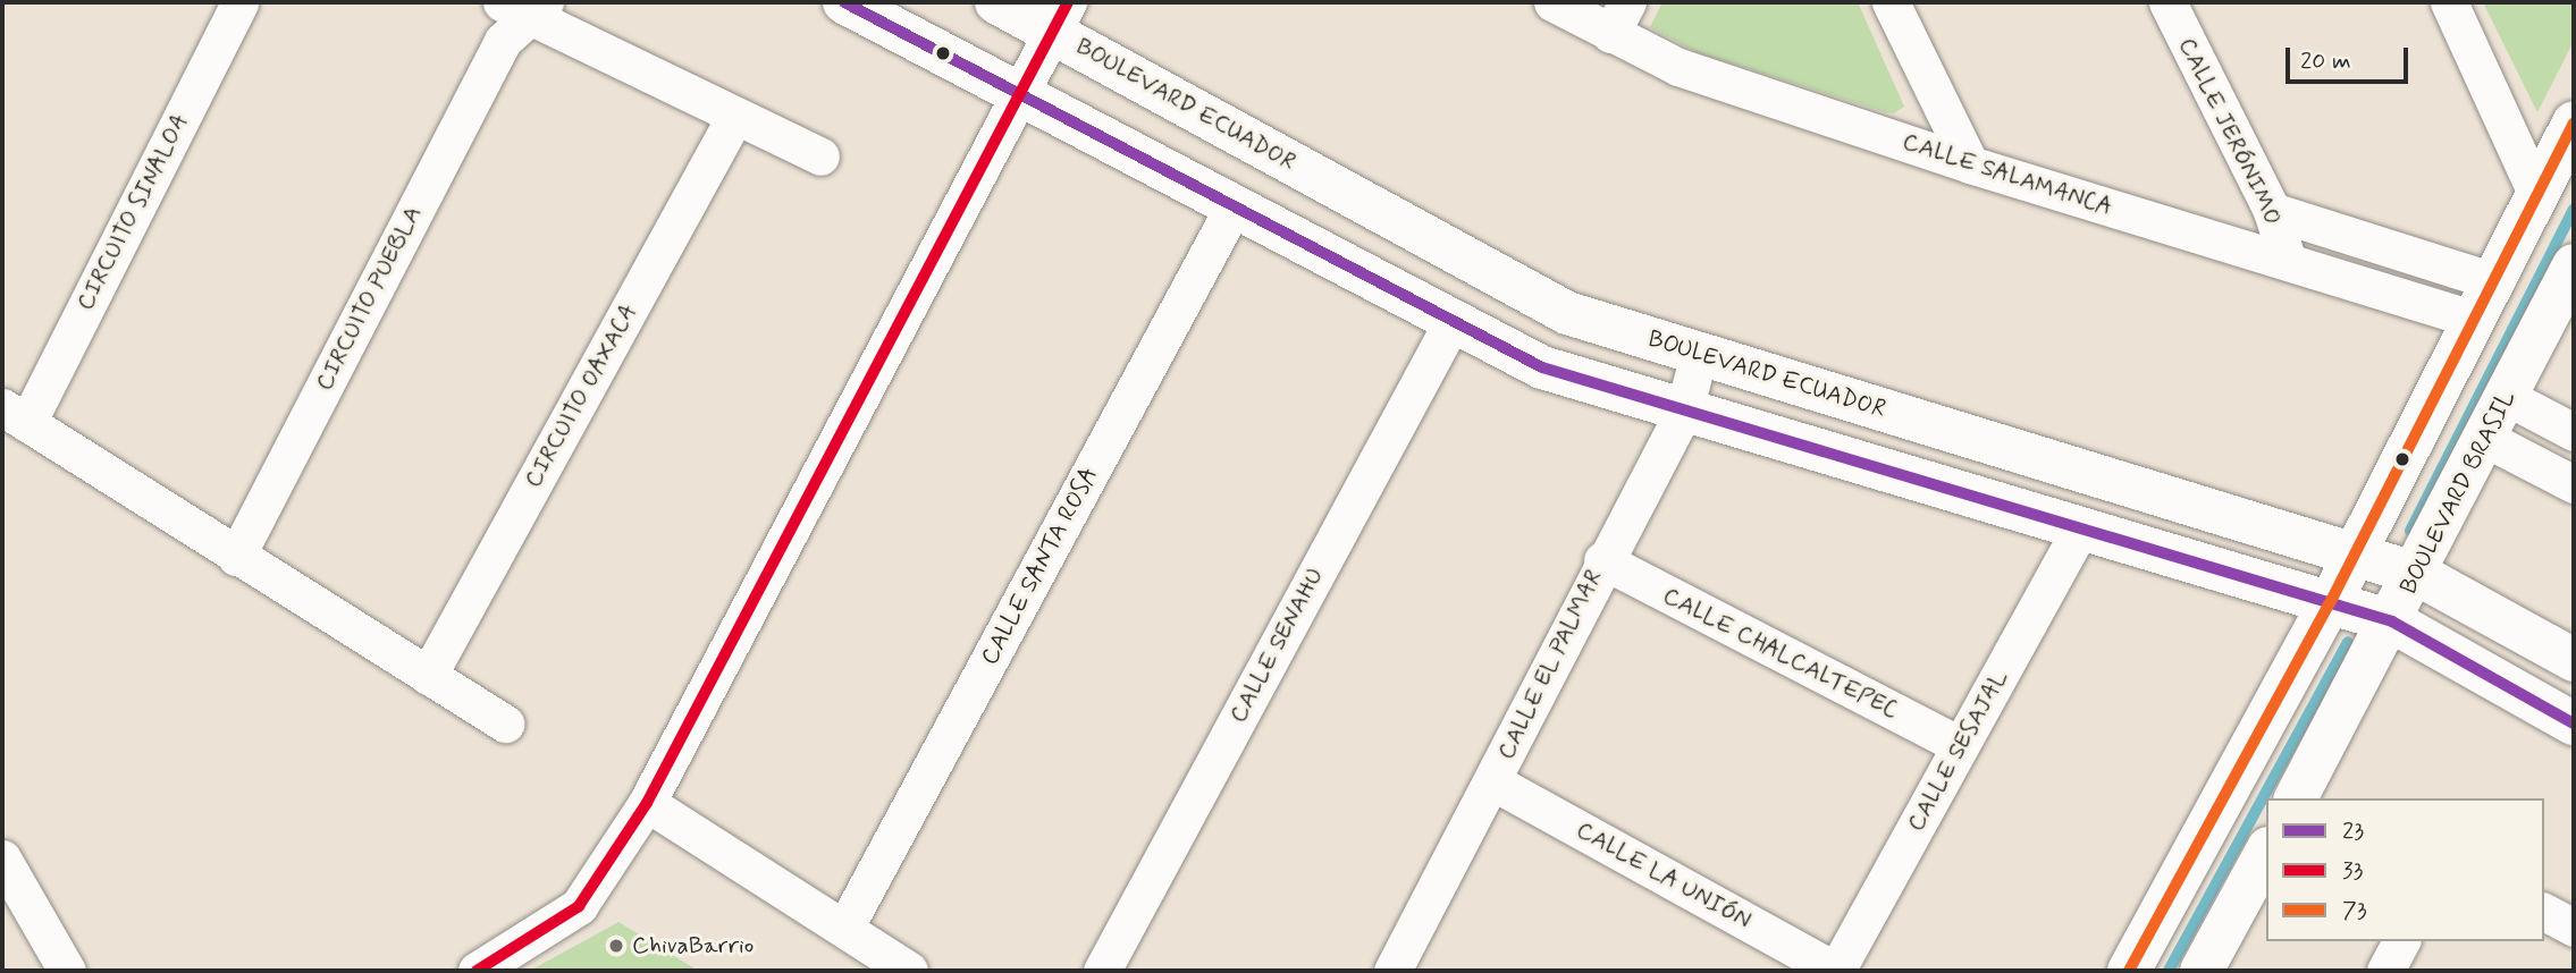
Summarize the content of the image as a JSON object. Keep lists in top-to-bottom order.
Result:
{
  "streets": {
    "street": [
      "BOULEVARD ECUADOR",
      "CALLE JERÓNIMO",
      "CALLE SALAMANCA",
      "CIRCUITO SINALOA",
      "CIRCUITO PUEBLA",
      "CIRCUITO OAXACA",
      "BOULEVARD BRASIL",
      "CALLE SANTA ROSA",
      "CALLE SENAHU",
      "CALLE CHALCALTEPEC",
      "CALLE EL PALMAR",
      "CALLE SESAJAL",
      "CALLE LA UNIÓN"
    ]
  },
  "crossings": [
    ["BOULEVARD ECUADOR", "BOULEVARD BRASIL"],
    ["BOULEVARD ECUADOR", "CALLE EL PALMAR"],
    ["CALLE JERÓNIMO", "CALLE SALAMANCA"],
    ["CALLE CHALCALTEPEC", "CALLE EL PALMAR"],
    ["CALLE CHALCALTEPEC", "CALLE SESAJAL"],
    ["CALLE EL PALMAR", "CALLE LA UNIÓN"],
    ["CALLE SESAJAL", "CALLE LA UNIÓN"]
  ],
  "places": ["ChivaBarrio"],
  "lines": ["transit line 23", "transit line 33", "transit line 73"],
  "legend": ["23", "33", "73"],
  "scale_bar": "20 m"
}
